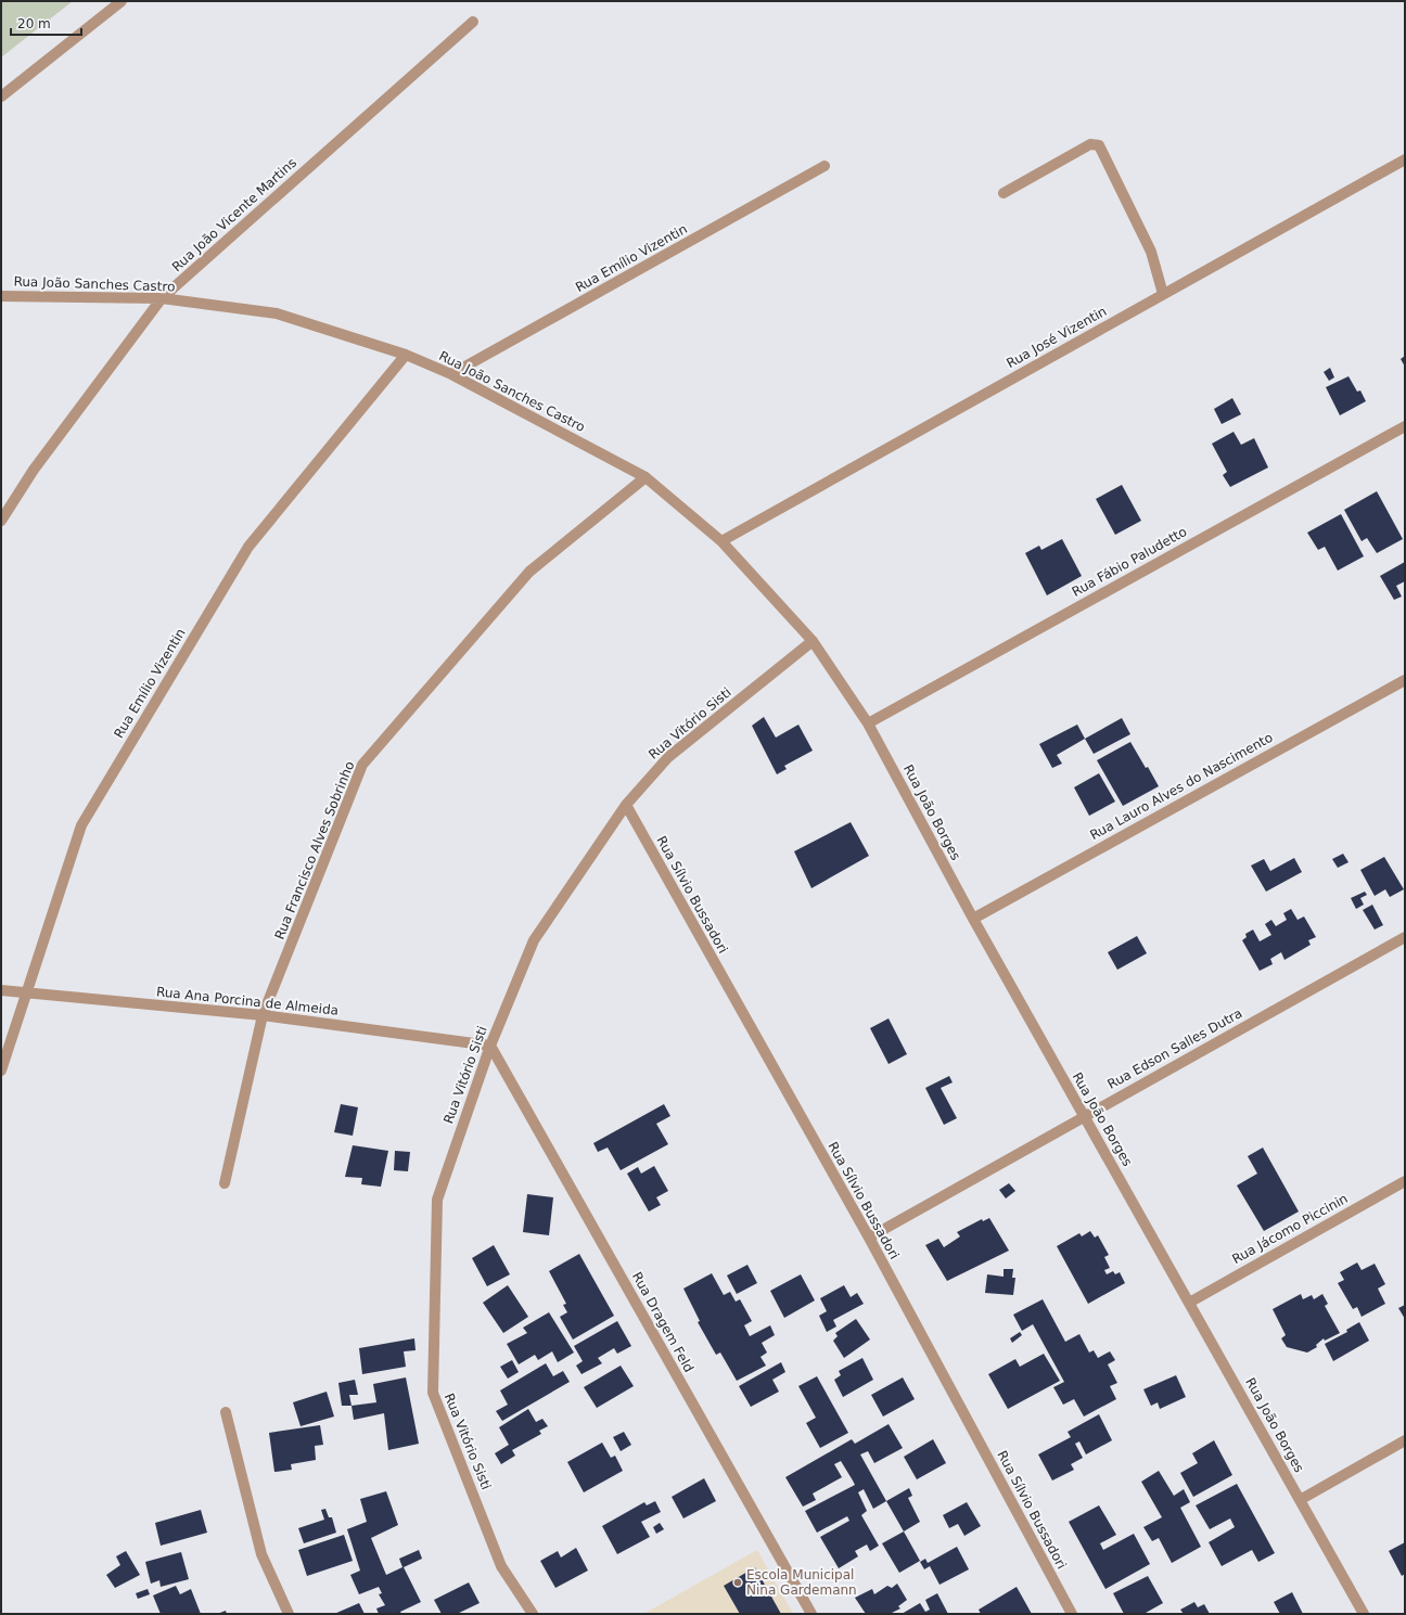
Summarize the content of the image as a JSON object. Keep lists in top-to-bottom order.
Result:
{
  "streets": {
    "street": [
      "Rua João Vicente Martins",
      "Rua Emílio Vizentin",
      "Rua João Sanches Castro",
      "Rua José Vizentin",
      "Rua Fábio Paludetto",
      "Rua Vitório Sisti",
      "Rua Lauro Alves do Nascimento",
      "Rua João Borges",
      "Rua Francisco Alves Sobrinho",
      "Rua Sílvio Bussadori",
      "Rua Ana Porcina de Almeida",
      "Rua Edson Salles Dutra",
      "Rua Jácomo Piccinin",
      "Rua Dragem Feld"
    ]
  },
  "crossings": [
    ["Rua João Vicente Martins", "Rua João Sanches Castro"],
    ["Rua Emílio Vizentin", "Rua João Sanches Castro"],
    ["Rua Emílio Vizentin", "Rua Ana Porcina de Almeida"],
    ["Rua João Sanches Castro", "Rua José Vizentin"],
    ["Rua João Sanches Castro", "Rua Vitório Sisti"],
    ["Rua João Sanches Castro", "Rua João Borges"],
    ["Rua João Sanches Castro", "Rua Francisco Alves Sobrinho"],
    ["Rua Fábio Paludetto", "Rua João Borges"],
    ["Rua Vitório Sisti", "Rua João Borges"],
    ["Rua Vitório Sisti", "Rua Sílvio Bussadori"],
    ["Rua Vitório Sisti", "Rua Ana Porcina de Almeida"],
    ["Rua Vitório Sisti", "Rua Dragem Feld"],
    ["Rua Lauro Alves do Nascimento", "Rua João Borges"],
    ["Rua João Borges", "Rua Edson Salles Dutra"],
    ["Rua João Borges", "Rua Jácomo Piccinin"],
    ["Rua Francisco Alves Sobrinho", "Rua Ana Porcina de Almeida"],
    ["Rua Sílvio Bussadori", "Rua Edson Salles Dutra"],
    ["Rua Ana Porcina de Almeida", "Rua Dragem Feld"]
  ],
  "places": ["Escola Municipal Nina Gardemann"],
  "scale_bar": "20 m"
}
